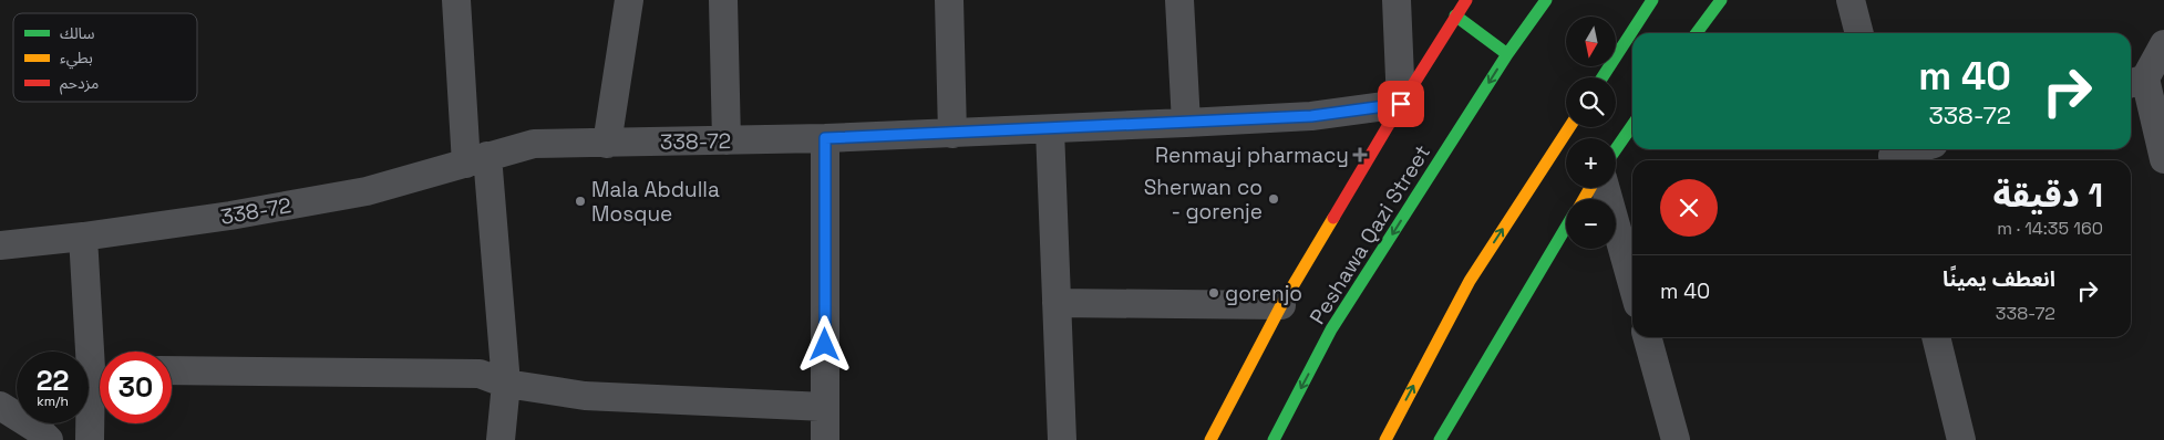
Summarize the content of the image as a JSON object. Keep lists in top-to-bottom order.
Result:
{
  "streets": {
    "main road": ["Peshawa Qazi Street"],
    "street": ["338-72"]
  },
  "places": {
    "health": ["Renmayi pharmacy"],
    "other": ["Sherwan co - gorenje", "Mala Abdulla Mosque", "gorenjo"]
  },
  "legend": ["سالك", "بطيء", "مزدحم"],
  "north": "bottom",
  "page": {
    "map_buttons": ["+", "−"],
    "turn": ["40 m", "338-72"],
    "heading": ["1 دقيقة", "160 m · 14:35"],
    "list": [
      {
        "name": "انعطف يمينًا",
        "note": "338-72",
        "value": "40 m"
      }
    ],
    "speed": "22 km/h",
    "limit": "30"
  }
}
